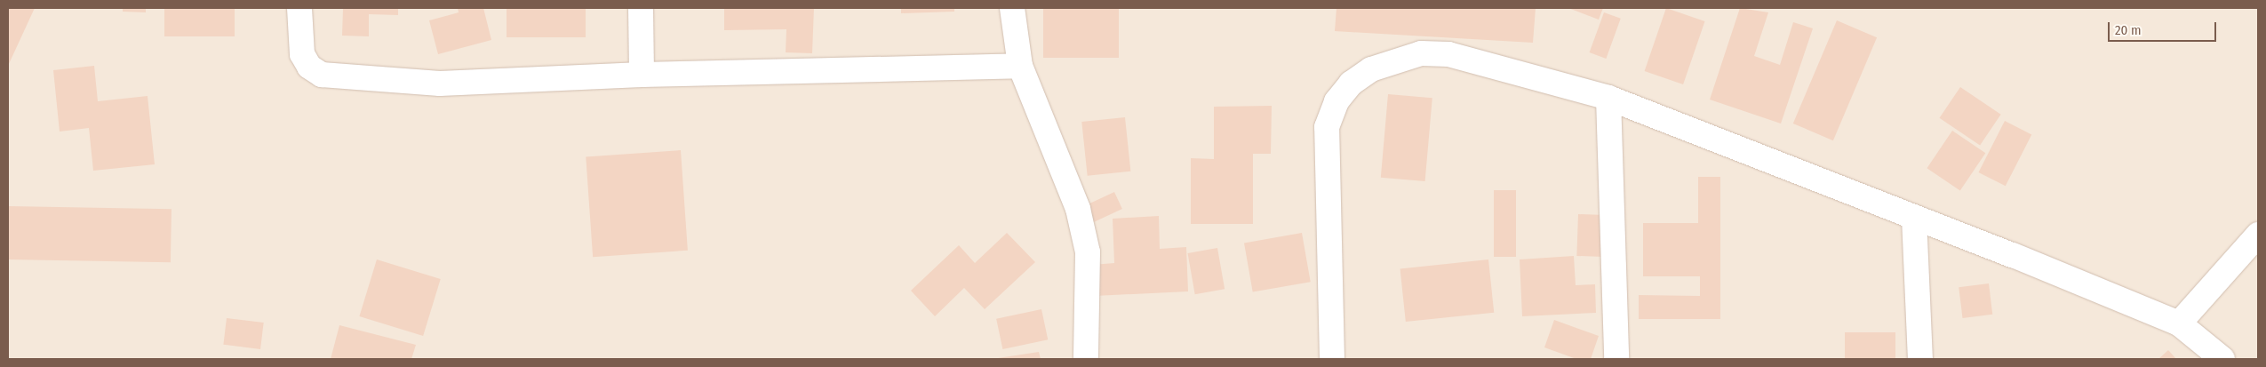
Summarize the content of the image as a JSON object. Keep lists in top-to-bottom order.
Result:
{
  "scale_bar": "20 m"
}
